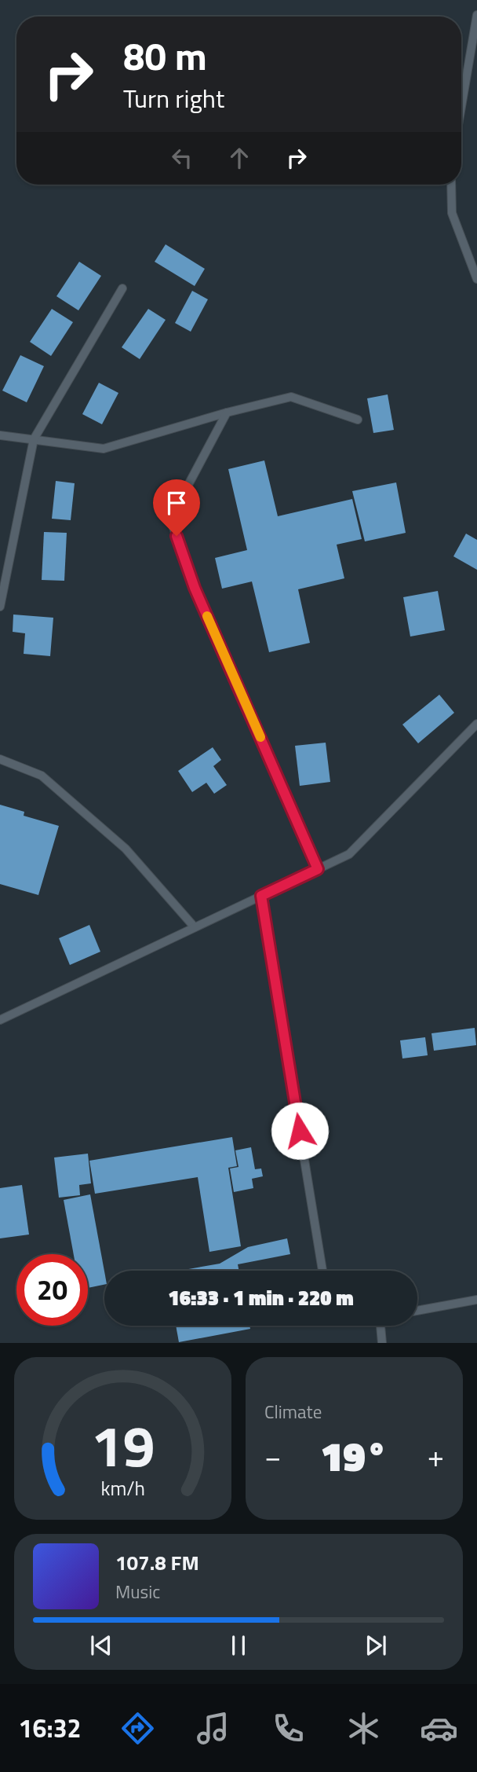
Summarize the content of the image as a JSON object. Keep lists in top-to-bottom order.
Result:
{
  "page": {
    "turn": ["80 m", "Turn right"],
    "limit": "20",
    "trip": "16:33 · 1 min · 220 m",
    "tile": "Climate",
    "heat": ["−", "19°", "+"],
    "song": ["107.8 FM", "Music"],
    "tabs": "16:32",
    "gauge": ["19", "km/h"]
  }
}
